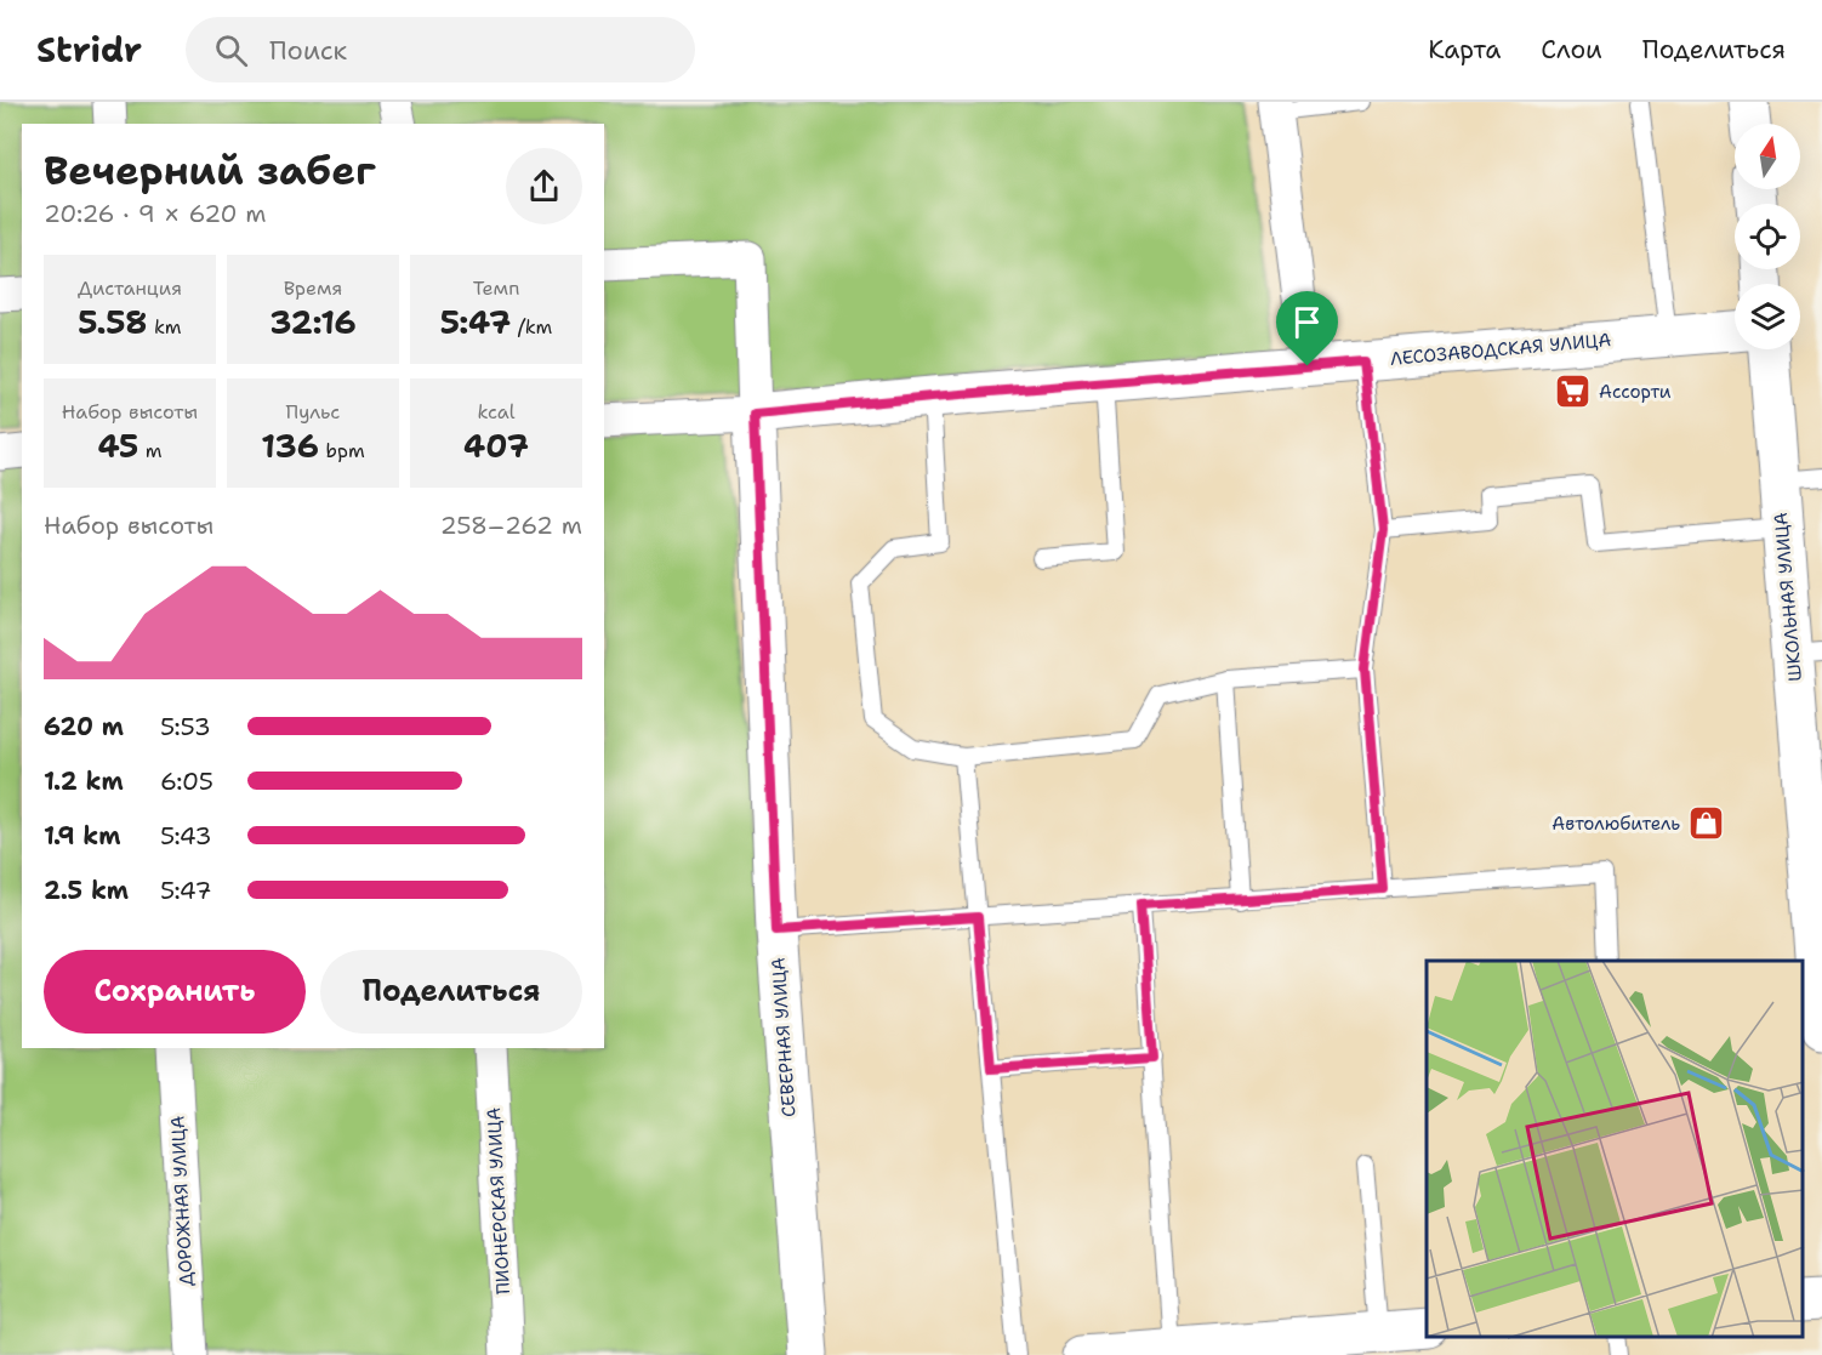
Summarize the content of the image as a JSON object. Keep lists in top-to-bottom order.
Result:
{
  "streets": {
    "street": [
      "ЛЕСОЗАВОДСКАЯ УЛИЦА",
      "ШКОЛЬНАЯ УЛИЦА",
      "СЕВЕРНАЯ УЛИЦА",
      "ДОРОЖНАЯ УЛИЦА",
      "ПИОНЕРСКАЯ УЛИЦА"
    ]
  },
  "crossings": [
    ["ЛЕСОЗАВОДСКАЯ УЛИЦА", "СЕВЕРНАЯ УЛИЦА"]
  ],
  "places": {
    "supermarket": ["Ассорти"],
    "shop": ["Автолюбитель"]
  },
  "north": "top",
  "page": {
    "header": "Stridr",
    "search": "Поиск",
    "nav": ["Карта", "Слои", "Поделиться"],
    "heading": ["Вечерний забег", "20:26 · 9 × 620 m"],
    "stats": [
      ["Дистанция", "5.58 km"],
      ["Время", "32:16"],
      ["Темп", "5:47 /km"],
      ["Набор высоты", "45 m"],
      ["Пульс", "136 bpm"],
      ["kcal", "407"]
    ],
    "chart": ["Набор высоты", "258–262 m"],
    "list": [
      {
        "name": "620 m",
        "note": "5:53"
      },
      {
        "name": "1.2 km",
        "note": "6:05"
      },
      {
        "name": "1.9 km",
        "note": "5:43"
      },
      {
        "name": "2.5 km",
        "note": "5:47"
      }
    ],
    "buttons": ["Сохранить", "Поделиться"]
  }
}
